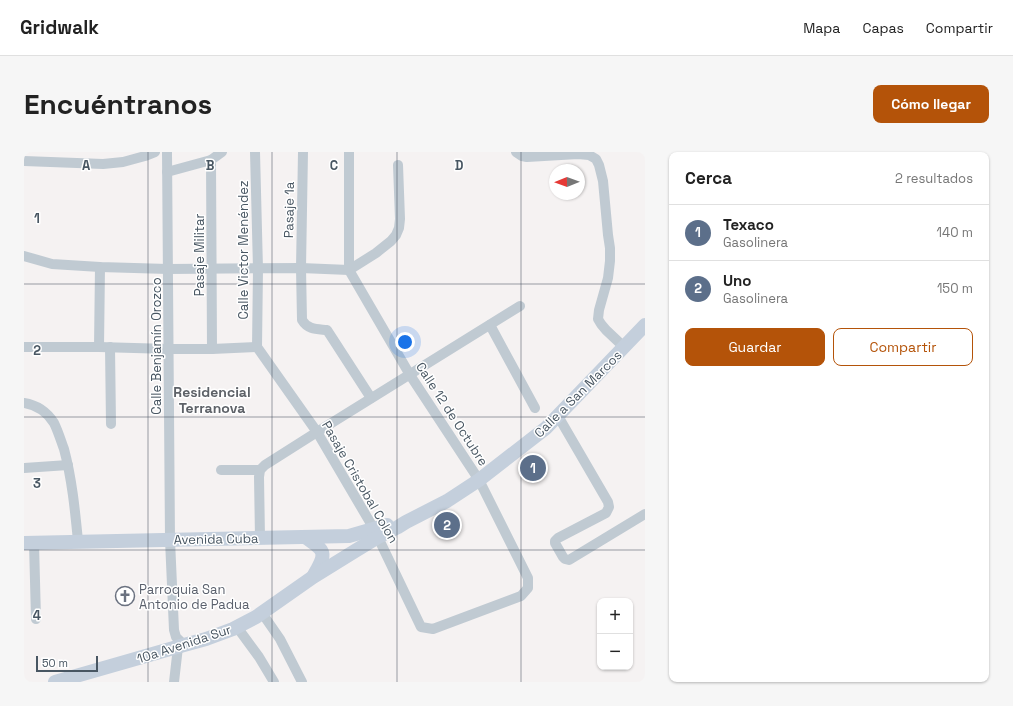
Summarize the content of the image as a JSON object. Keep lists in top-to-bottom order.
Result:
{
  "streets": {
    "main road": ["Calle a San Marcos", "Avenida Cuba", "10a Avenida Sur"],
    "street": [
      "Pasaje 1a",
      "Calle Victor Menéndez",
      "Pasaje Militar",
      "Calle Benjamín Orozco",
      "Calle 12 de Octubre",
      "Pasaje Cristobal Colon"
    ]
  },
  "crossings": [
    ["Calle Victor Menéndez", "Pasaje Cristobal Colon"],
    ["Calle Benjamín Orozco", "Avenida Cuba"],
    ["Calle Benjamín Orozco", "10a Avenida Sur"],
    ["Calle a San Marcos", "Calle 12 de Octubre"],
    ["Calle a San Marcos", "Avenida Cuba"],
    ["Calle 12 de Octubre", "Pasaje Cristobal Colon"],
    ["Pasaje Cristobal Colon", "Avenida Cuba"],
    ["Pasaje Cristobal Colon", "10a Avenida Sur"],
    ["Avenida Cuba", "10a Avenida Sur"]
  ],
  "districts": ["Residencial Terranova"],
  "places": {
    "church": ["Parroquia San Antonio de Padua"]
  },
  "scale_bar": "50 m",
  "north": "left",
  "page": {
    "header": "Gridwalk",
    "nav": ["Mapa", "Capas", "Compartir"],
    "buttons": [
      "Cómo llegar",
      ["Guardar", "Compartir"]
    ],
    "title": "Encuéntranos",
    "heading": ["Cerca", "2 resultados"],
    "list": [
      {
        "mark": "1",
        "name": "Texaco",
        "note": "Gasolinera",
        "value": "140 m"
      },
      {
        "mark": "2",
        "name": "Uno",
        "note": "Gasolinera",
        "value": "150 m"
      }
    ],
    "pins": ["1", "2"],
    "map_buttons": ["+", "−"],
    "scale": "50 m"
  },
  "grid": {
    "columns": [
      "A",
      "B",
      "C",
      "D"
    ],
    "rows": [
      "1",
      "2",
      "3",
      "4"
    ]
  }
}
